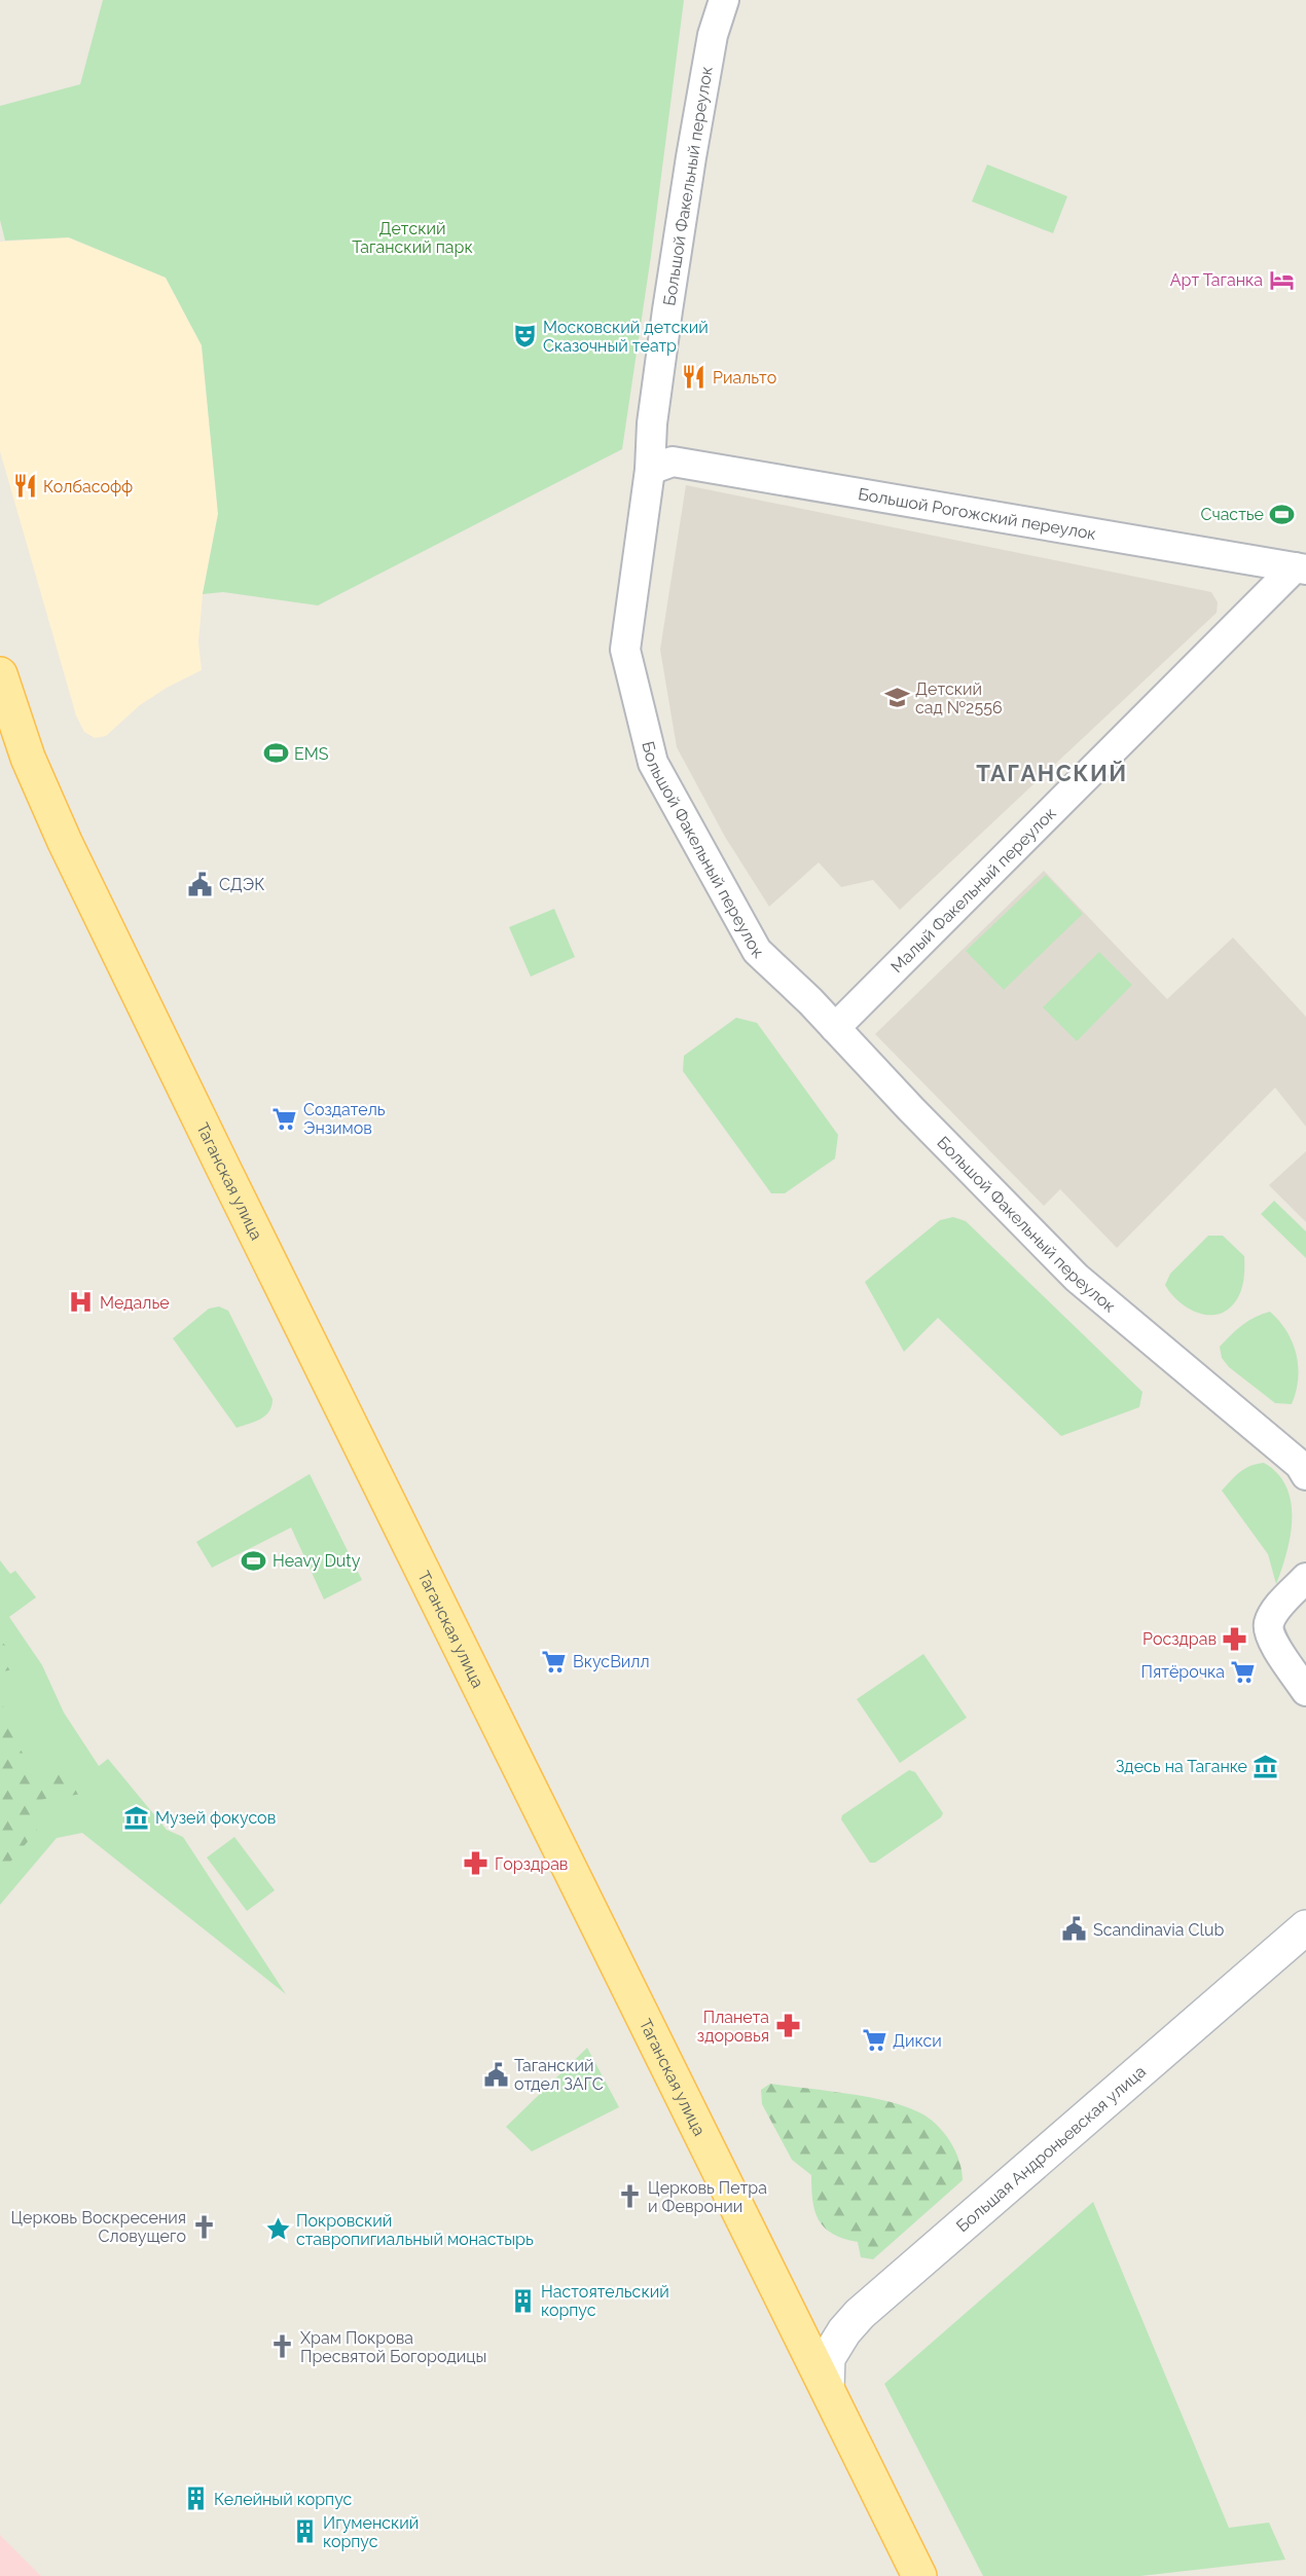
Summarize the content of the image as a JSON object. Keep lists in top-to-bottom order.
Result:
{
  "streets": {
    "main road": ["Таганская улица"],
    "street": [
      "Большой Факельный переулок",
      "Большой Рогожский переулок",
      "Малый Факельный переулок",
      "Большая Андроньевская улица"
    ]
  },
  "crossings": [
    ["Большой Факельный переулок", "Большой Рогожский переулок"],
    ["Большой Факельный переулок", "Малый Факельный переулок"],
    ["Большой Рогожский переулок", "Малый Факельный переулок"],
    ["Таганская улица", "Большая Андроньевская улица"]
  ],
  "districts": ["ТАГАНСКИЙ"],
  "parks": ["Детский Таганский парк"],
  "places": {
    "hotel": ["Арт Таганка"],
    "theatre": ["Московский детский Сказочный театр"],
    "restaurant": ["Риальто", "Колбасофф"],
    "sports": ["Счастье", "EMS", "Heavy Duty"],
    "school or university": ["Детский сад №2556"],
    "public building": ["СДЭК", "Scandinavia Club", "Таганский отдел ЗАГС"],
    "supermarket": [
      "Создатель Энзимов",
      "ВкусВилл",
      "Пятёрочка",
      "Дикси"
    ],
    "hospital": ["Медалье"],
    "pharmacy": ["Росздрав", "Горздрав", "Планета здоровья"],
    "museum": ["Здесь на Таганке", "Музей фокусов"],
    "church": ["Церковь Петра и Февронии", "Церковь Воскресения Словущего", "Храм Покрова Пресвятой Богородицы"],
    "place": ["Покровский ставропигиальный монастырь"],
    "building": ["Настоятельский корпус", "Келейный корпус", "Игуменский корпус"]
  }
}
